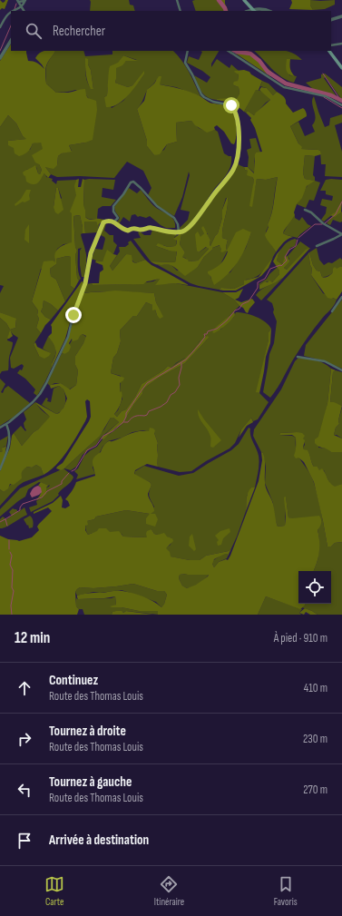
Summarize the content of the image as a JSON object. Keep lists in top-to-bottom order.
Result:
{
  "page": {
    "search": "Rechercher",
    "heading": ["12 min", "À pied · 910 m"],
    "list": [
      ["Continuez", "Route des Thomas Louis", "410 m"],
      ["Tournez à droite", "Route des Thomas Louis", "230 m"],
      ["Tournez à gauche", "Route des Thomas Louis", "270 m"],
      "Arrivée à destination"
    ],
    "nav": ["Carte", "Itinéraire", "Favoris"]
  }
}
